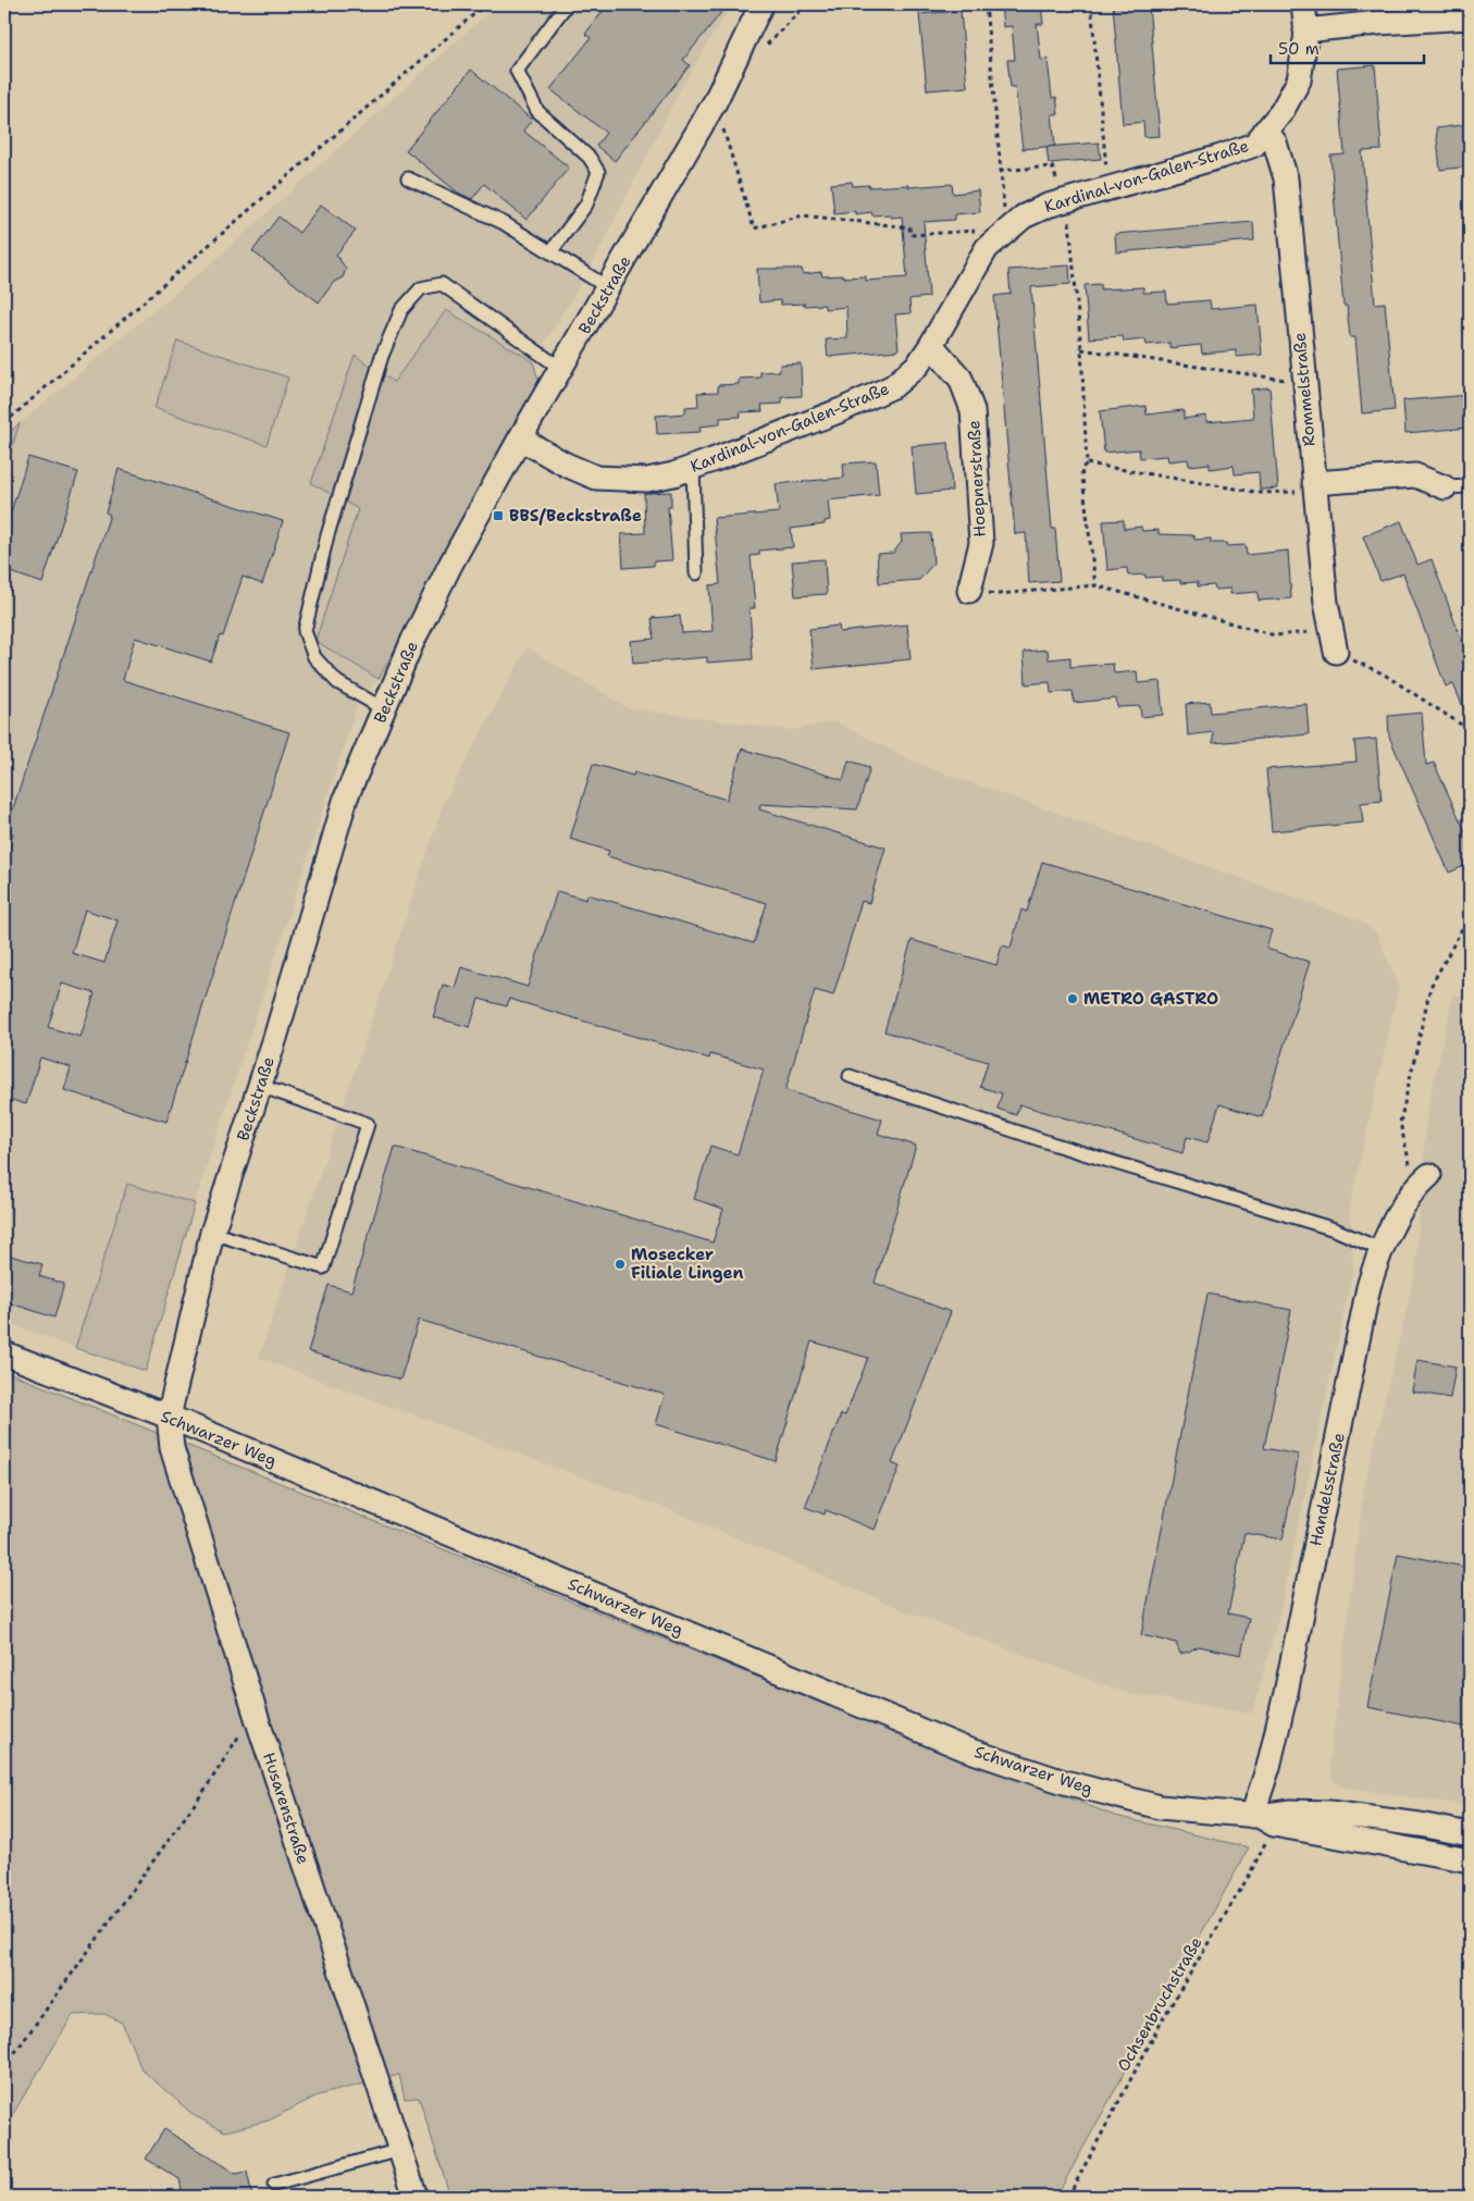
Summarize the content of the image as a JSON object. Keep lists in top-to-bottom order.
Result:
{
  "streets": {
    "street": [
      "Kardinal-von-Galen-Straße",
      "Beckstraße",
      "Rommelstraße",
      "Hoepnerstraße",
      "Schwarzer Weg",
      "Handelsstraße",
      "Husarenstraße"
    ],
    "path": ["Ochsenbruchstraße"]
  },
  "crossings": [
    ["Kardinal-von-Galen-Straße", "Beckstraße"],
    ["Kardinal-von-Galen-Straße", "Rommelstraße"],
    ["Kardinal-von-Galen-Straße", "Hoepnerstraße"],
    ["Beckstraße", "Schwarzer Weg"],
    ["Beckstraße", "Husarenstraße"],
    ["Schwarzer Weg", "Handelsstraße"],
    ["Schwarzer Weg", "Husarenstraße"],
    ["Schwarzer Weg", "Ochsenbruchstraße"],
    ["Handelsstraße", "Ochsenbruchstraße"]
  ],
  "places": {
    "transit": ["BBS/Beckstraße"],
    "other": ["METRO GASTRO", "Mosecker Filiale Lingen"]
  },
  "scale_bar": "50 m"
}
